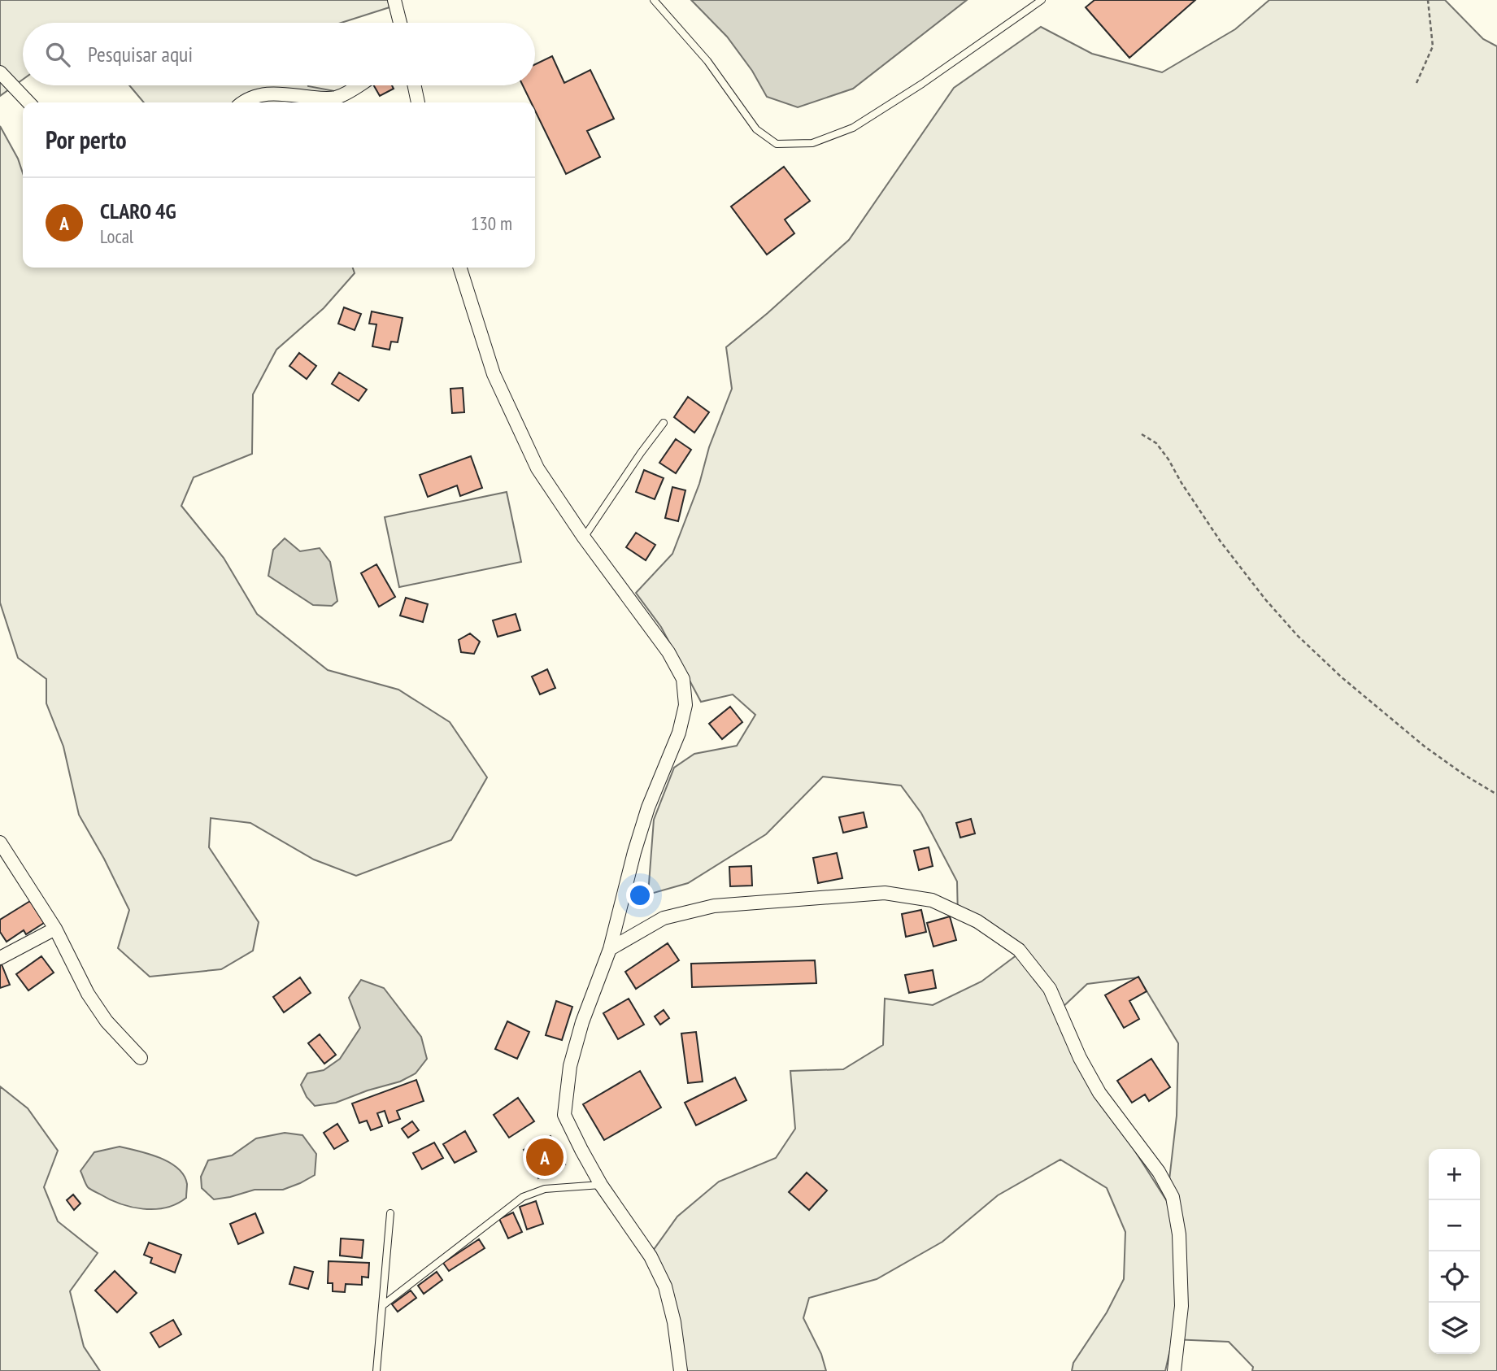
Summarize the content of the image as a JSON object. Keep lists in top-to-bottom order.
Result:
{
  "page": {
    "search": "Pesquisar aqui",
    "heading": "Por perto",
    "list": [
      {
        "mark": "A",
        "name": "CLARO 4G",
        "note": "Local",
        "value": "130 m"
      }
    ],
    "pins": "A",
    "map_buttons": ["+", "−"]
  }
}
